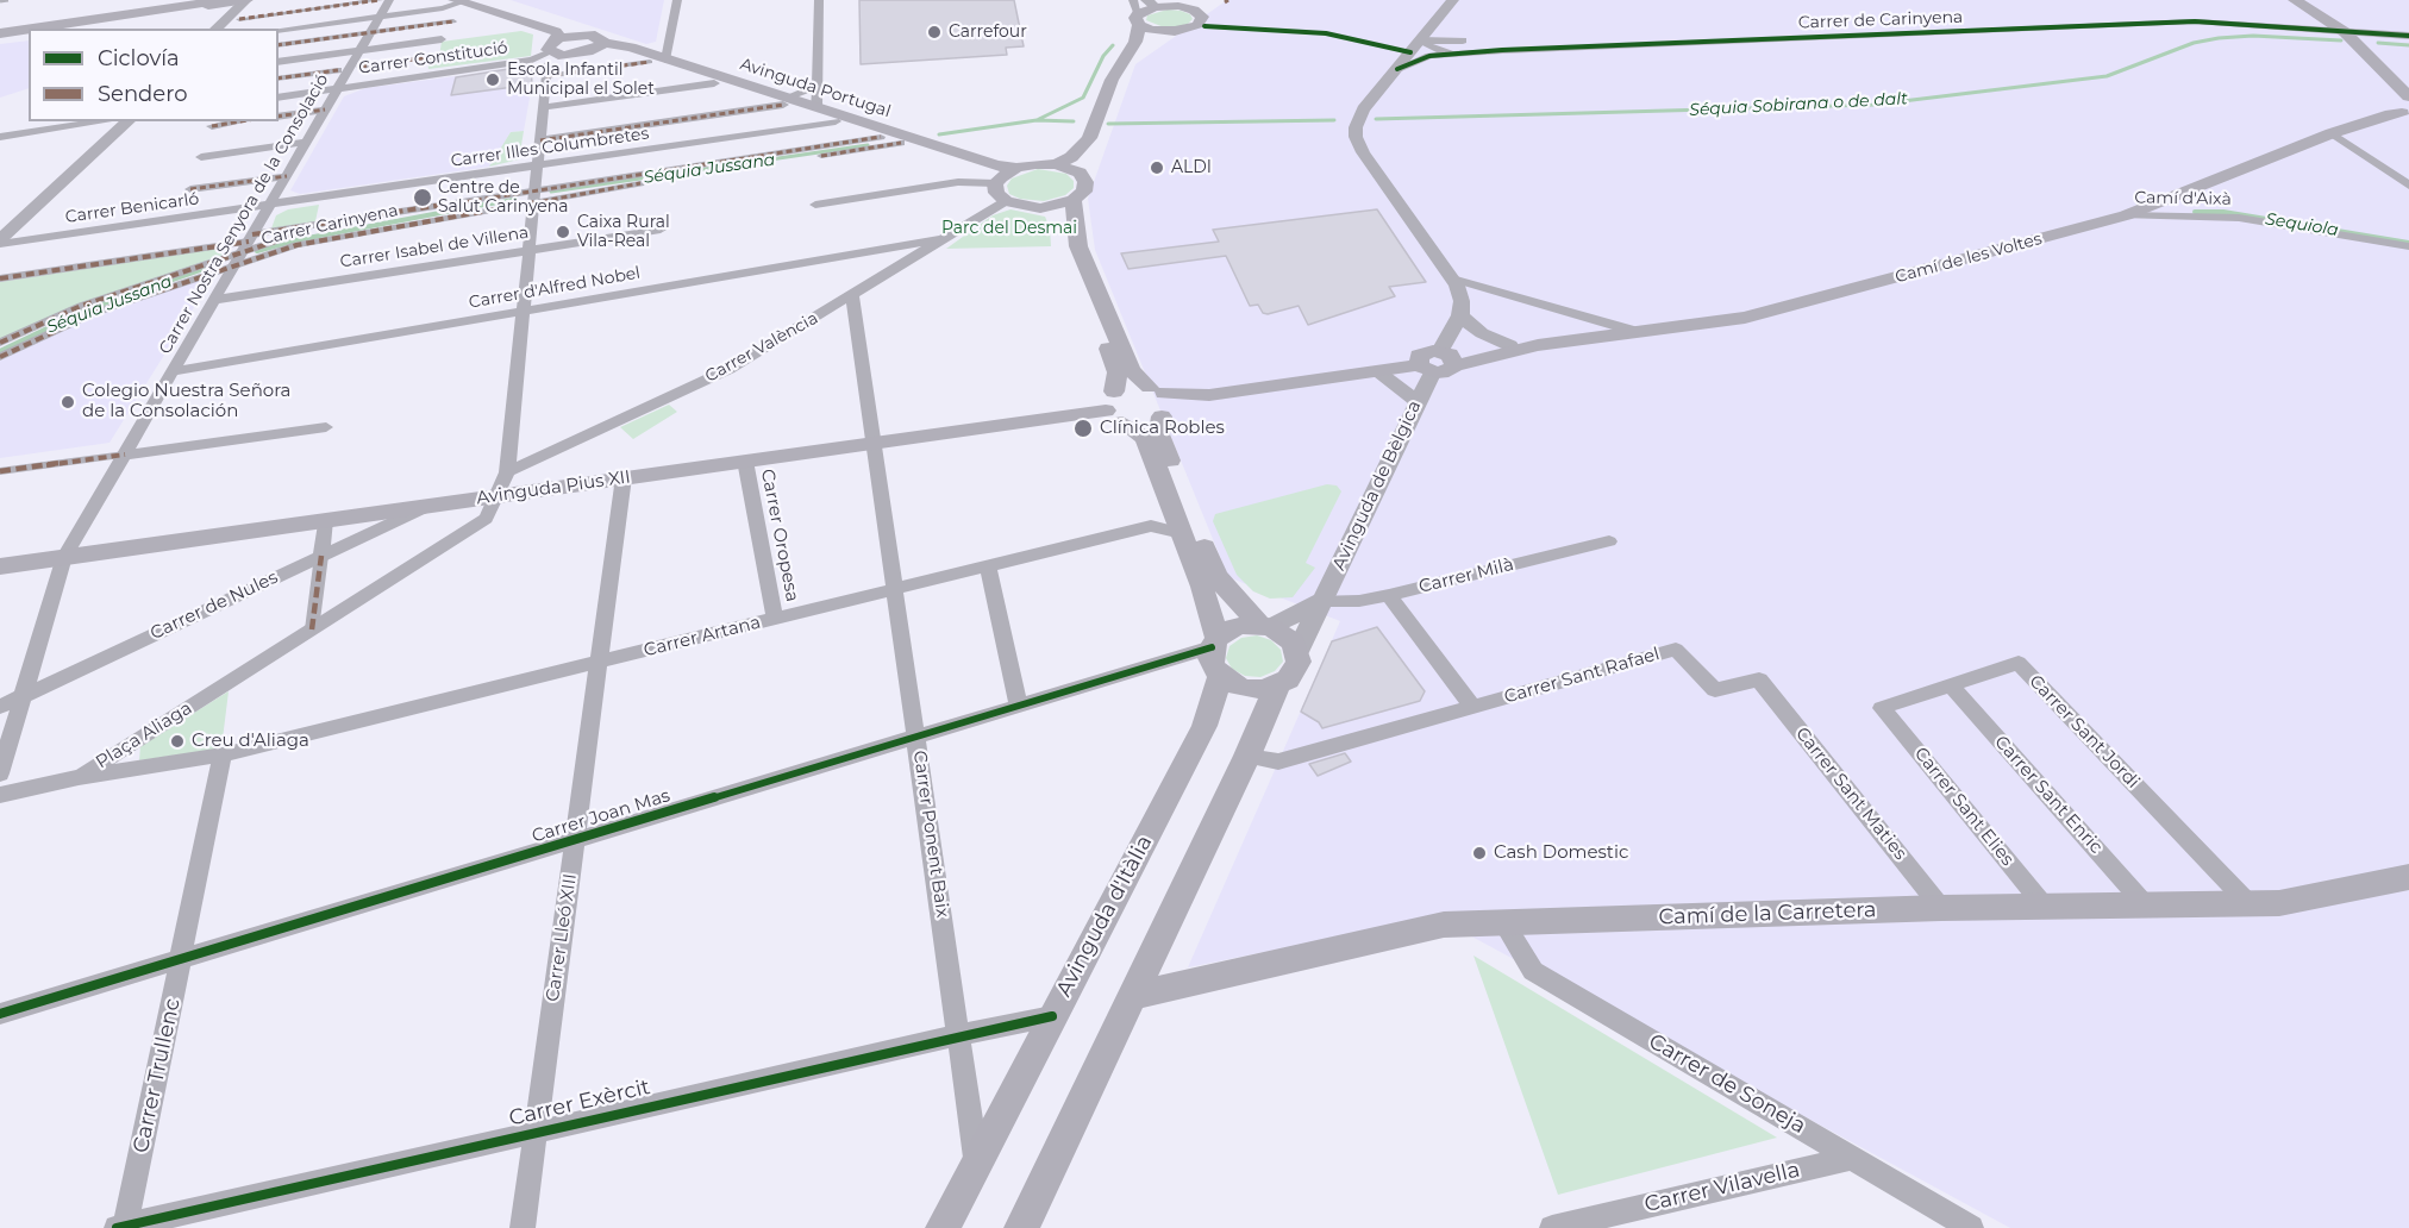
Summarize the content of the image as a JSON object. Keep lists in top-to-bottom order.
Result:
{
  "streets": {
    "main road": [
      "Avinguda Portugal",
      "Camí de les Voltes",
      "Avinguda Pius XII",
      "Camí de la Carretera",
      "Avinguda d'Itàlia"
    ],
    "street": [
      "Carrer de Carinyena",
      "Carrer Constitució",
      "Carrer Illes Columbretes",
      "Camí d'Aixà",
      "Carrer Benicarló",
      "Carrer Nostra Senyora de la Consolació",
      "Carrer Carinyena",
      "Carrer Isabel de Villena",
      "Carrer d'Alfred Nobel",
      "Carrer València",
      "Avinguda de Bèlgica",
      "Carrer Oropesa",
      "Carrer Milà",
      "Carrer de Nules",
      "Carrer Artana",
      "Carrer Sant Rafael",
      "Carrer Sant Jordi",
      "Plaça Aliaga",
      "Carrer Sant Maties",
      "Carrer Sant Enric",
      "Carrer Sant Elies",
      "Carrer Joan Mas",
      "Carrer Ponent Baix",
      "Carrer Lleó XIII",
      "Carrer Trullenc",
      "Carrer de Soneja",
      "Carrer Exèrcit",
      "Carrer Vilavella"
    ]
  },
  "crossings": [
    ["Carrer de Carinyena", "Camí de les Voltes"],
    ["Carrer Constitució", "Carrer Nostra Senyora de la Consolació"],
    ["Avinguda Portugal", "Carrer Illes Columbretes"],
    ["Avinguda Portugal", "Carrer Carinyena"],
    ["Carrer Illes Columbretes", "Carrer Benicarló"],
    ["Carrer Illes Columbretes", "Carrer Nostra Senyora de la Consolació"],
    ["Camí d'Aixà", "Camí de les Voltes"],
    ["Carrer Benicarló", "Carrer Nostra Senyora de la Consolació"],
    ["Carrer Nostra Senyora de la Consolació", "Carrer Carinyena"],
    ["Carrer Nostra Senyora de la Consolació", "Carrer Isabel de Villena"],
    ["Carrer Nostra Senyora de la Consolació", "Carrer d'Alfred Nobel"],
    ["Carrer Nostra Senyora de la Consolació", "Avinguda Pius XII"],
    ["Carrer Nostra Senyora de la Consolació", "Carrer de Nules"],
    ["Carrer d'Alfred Nobel", "Carrer València"],
    ["Carrer València", "Carrer Ponent Baix"],
    ["Avinguda de Bèlgica", "Carrer Milà"],
    ["Avinguda de Bèlgica", "Carrer Joan Mas"],
    ["Avinguda de Bèlgica", "Avinguda d'Itàlia"],
    ["Avinguda Pius XII", "Carrer Oropesa"],
    ["Avinguda Pius XII", "Carrer de Nules"],
    ["Avinguda Pius XII", "Carrer Ponent Baix"],
    ["Avinguda Pius XII", "Carrer Lleó XIII"],
    ["Carrer Oropesa", "Carrer Artana"],
    ["Carrer Artana", "Plaça Aliaga"],
    ["Carrer Artana", "Carrer Ponent Baix"],
    ["Carrer Artana", "Carrer Lleó XIII"],
    ["Carrer Artana", "Carrer Trullenc"],
    ["Carrer Sant Rafael", "Carrer Sant Maties"],
    ["Carrer Sant Jordi", "Carrer Sant Enric"],
    ["Carrer Sant Jordi", "Carrer Sant Elies"],
    ["Carrer Sant Jordi", "Camí de la Carretera"],
    ["Plaça Aliaga", "Carrer Trullenc"],
    ["Carrer Sant Maties", "Camí de la Carretera"],
    ["Carrer Sant Enric", "Camí de la Carretera"],
    ["Carrer Sant Elies", "Camí de la Carretera"],
    ["Carrer Joan Mas", "Carrer Ponent Baix"],
    ["Carrer Joan Mas", "Avinguda d'Itàlia"],
    ["Carrer Joan Mas", "Carrer Lleó XIII"],
    ["Carrer Joan Mas", "Carrer Trullenc"],
    ["Carrer Ponent Baix", "Avinguda d'Itàlia"],
    ["Carrer Ponent Baix", "Carrer Exèrcit"],
    ["Camí de la Carretera", "Carrer de Soneja"],
    ["Avinguda d'Itàlia", "Carrer Exèrcit"],
    ["Carrer Lleó XIII", "Carrer Exèrcit"],
    ["Carrer Trullenc", "Carrer Exèrcit"],
    ["Carrer de Soneja", "Carrer Vilavella"]
  ],
  "water": ["Séquia Sobirana o de dalt", "Séquia Jussana", "Sequiola"],
  "parks": ["Parc del Desmai"],
  "places": [
    "Carrefour",
    "Escola Infantil Municipal el Solet",
    "ALDI",
    "Centre de Salut Carinyena",
    "Caixa Rural Vila-Real",
    "Colegio Nuestra Señora de la Consolación",
    "Clínica Robles",
    "Creu d'Aliaga",
    "Cash Domestic"
  ],
  "legend": ["Ciclovía", "Sendero"]
}
